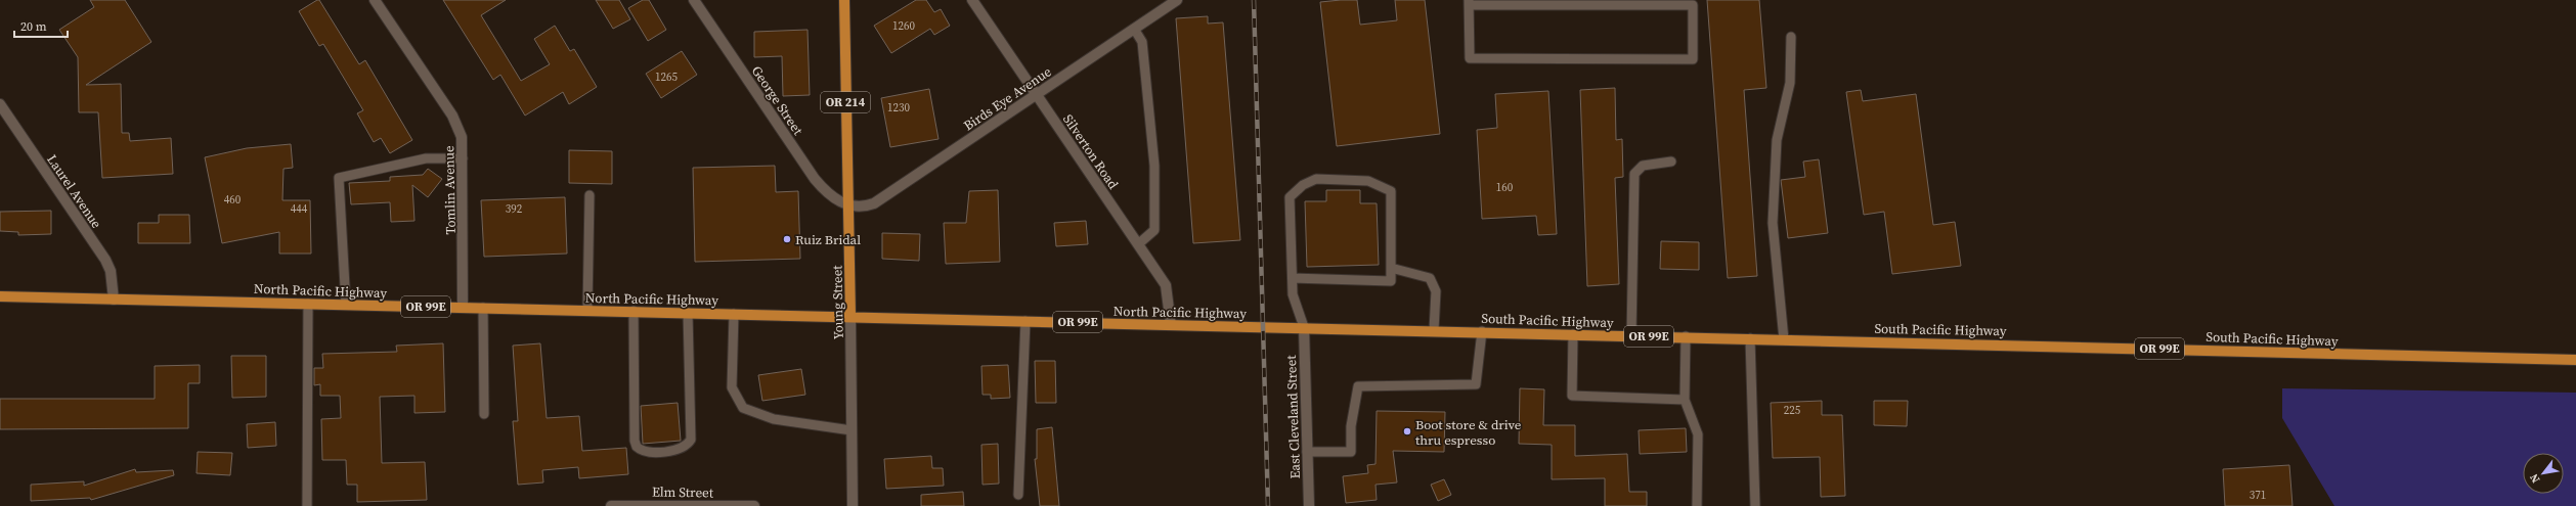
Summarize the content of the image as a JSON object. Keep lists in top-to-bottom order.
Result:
{
  "streets": {
    "main road": [
      "OR 214",
      "North Pacific Highway",
      "Young Street",
      "OR 99E",
      "South Pacific Highway"
    ],
    "street": [
      "Birds Eye Avenue",
      "George Street",
      "Silverton Road",
      "Tomlin Avenue",
      "Laurel Avenue",
      "East Cleveland Street",
      "Elm Street"
    ]
  },
  "crossings": [
    ["Birds Eye Avenue", "George Street"],
    ["Birds Eye Avenue", "Silverton Road"],
    ["Birds Eye Avenue", "Young Street"],
    ["George Street", "Young Street"],
    ["Silverton Road", "North Pacific Highway"],
    ["Tomlin Avenue", "North Pacific Highway"],
    ["Laurel Avenue", "North Pacific Highway"],
    ["North Pacific Highway", "Young Street"],
    ["North Pacific Highway", "South Pacific Highway"],
    ["North Pacific Highway", "East Cleveland Street"],
    ["South Pacific Highway", "East Cleveland Street"]
  ],
  "places": ["Ruiz Bridal", "Boot store & drive thru espresso"],
  "house_numbers": [
    "1260",
    "1265",
    "1230",
    "160",
    "460",
    "444",
    "392",
    "225",
    "371"
  ],
  "scale_bar": "20 m",
  "north": "bottom left"
}
